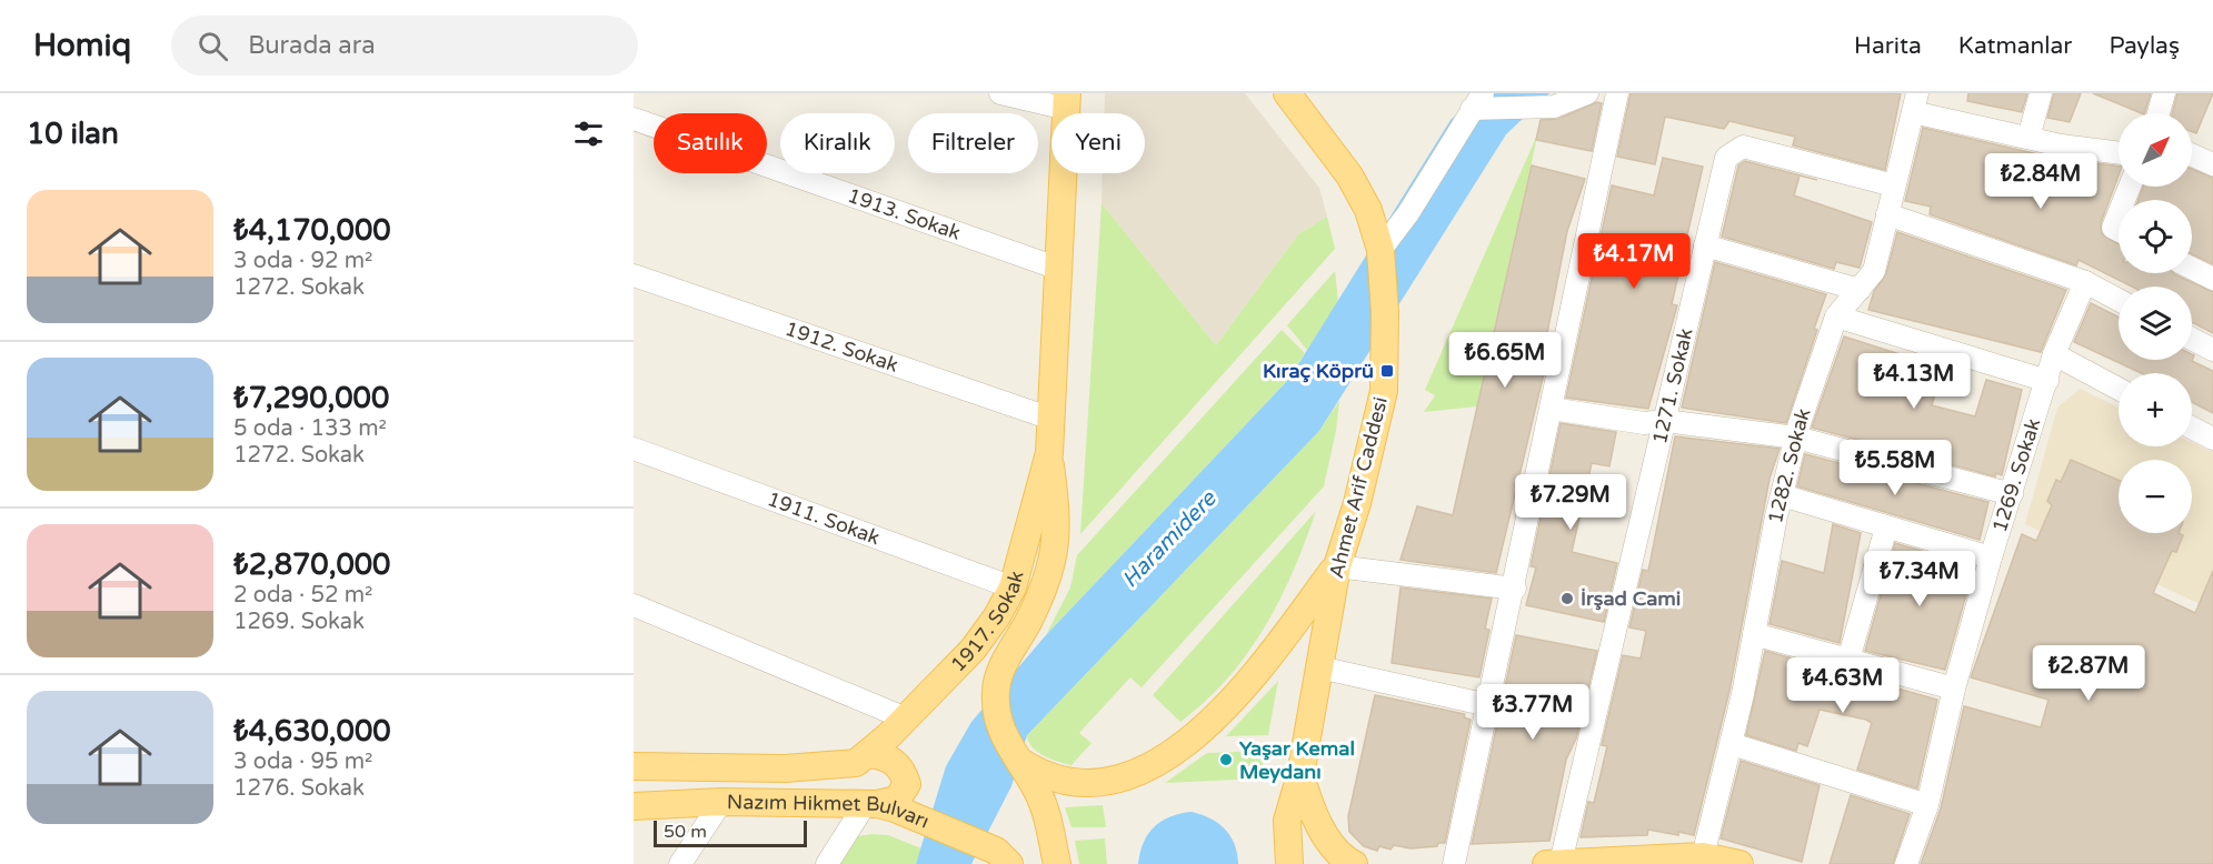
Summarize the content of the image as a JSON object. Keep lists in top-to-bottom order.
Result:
{
  "streets": {
    "main road": ["Ahmet Arif Caddesi", "1917. Sokak", "Nazım Hikmet Bulvarı"],
    "street": [
      "1913. Sokak",
      "1912. Sokak",
      "1271. Sokak",
      "1282. Sokak",
      "1269. Sokak",
      "1911. Sokak"
    ]
  },
  "crossings": [
    ["1913. Sokak", "1917. Sokak"],
    ["1912. Sokak", "1917. Sokak"],
    ["1271. Sokak", "1282. Sokak"],
    ["1911. Sokak", "1917. Sokak"],
    ["1917. Sokak", "Nazım Hikmet Bulvarı"]
  ],
  "water": ["Haramidere"],
  "places": {
    "transit": ["Kıraç Köprü"],
    "other": ["İrşad Cami", "Yaşar Kemal Meydanı"]
  },
  "scale_bar": "50 m",
  "north": "top right",
  "page": {
    "header": "Homiq",
    "search": "Burada ara",
    "nav": ["Harita", "Katmanlar", "Paylaş"],
    "heading": "10 ilan",
    "map_buttons": ["+", "−"],
    "chip": [
      "Satılık",
      "Kiralık",
      "Filtreler",
      "Yeni"
    ],
    "price": [
      "₺2.84M",
      "₺4.17M",
      "₺6.65M",
      "₺4.13M",
      "₺5.58M",
      "₺7.29M",
      "₺7.34M",
      "₺2.87M",
      "₺4.63M",
      "₺3.77M"
    ],
    "list": [
      {
        "name": "₺4,170,000",
        "note": "3 oda · 92 m² · 1272. Sokak"
      },
      {
        "name": "₺7,290,000",
        "note": "5 oda · 133 m² · 1272. Sokak"
      },
      {
        "name": "₺2,870,000",
        "note": "2 oda · 52 m² · 1269. Sokak"
      },
      {
        "name": "₺4,630,000",
        "note": "3 oda · 95 m² · 1276. Sokak"
      }
    ],
    "scale": "50 m"
  }
}
